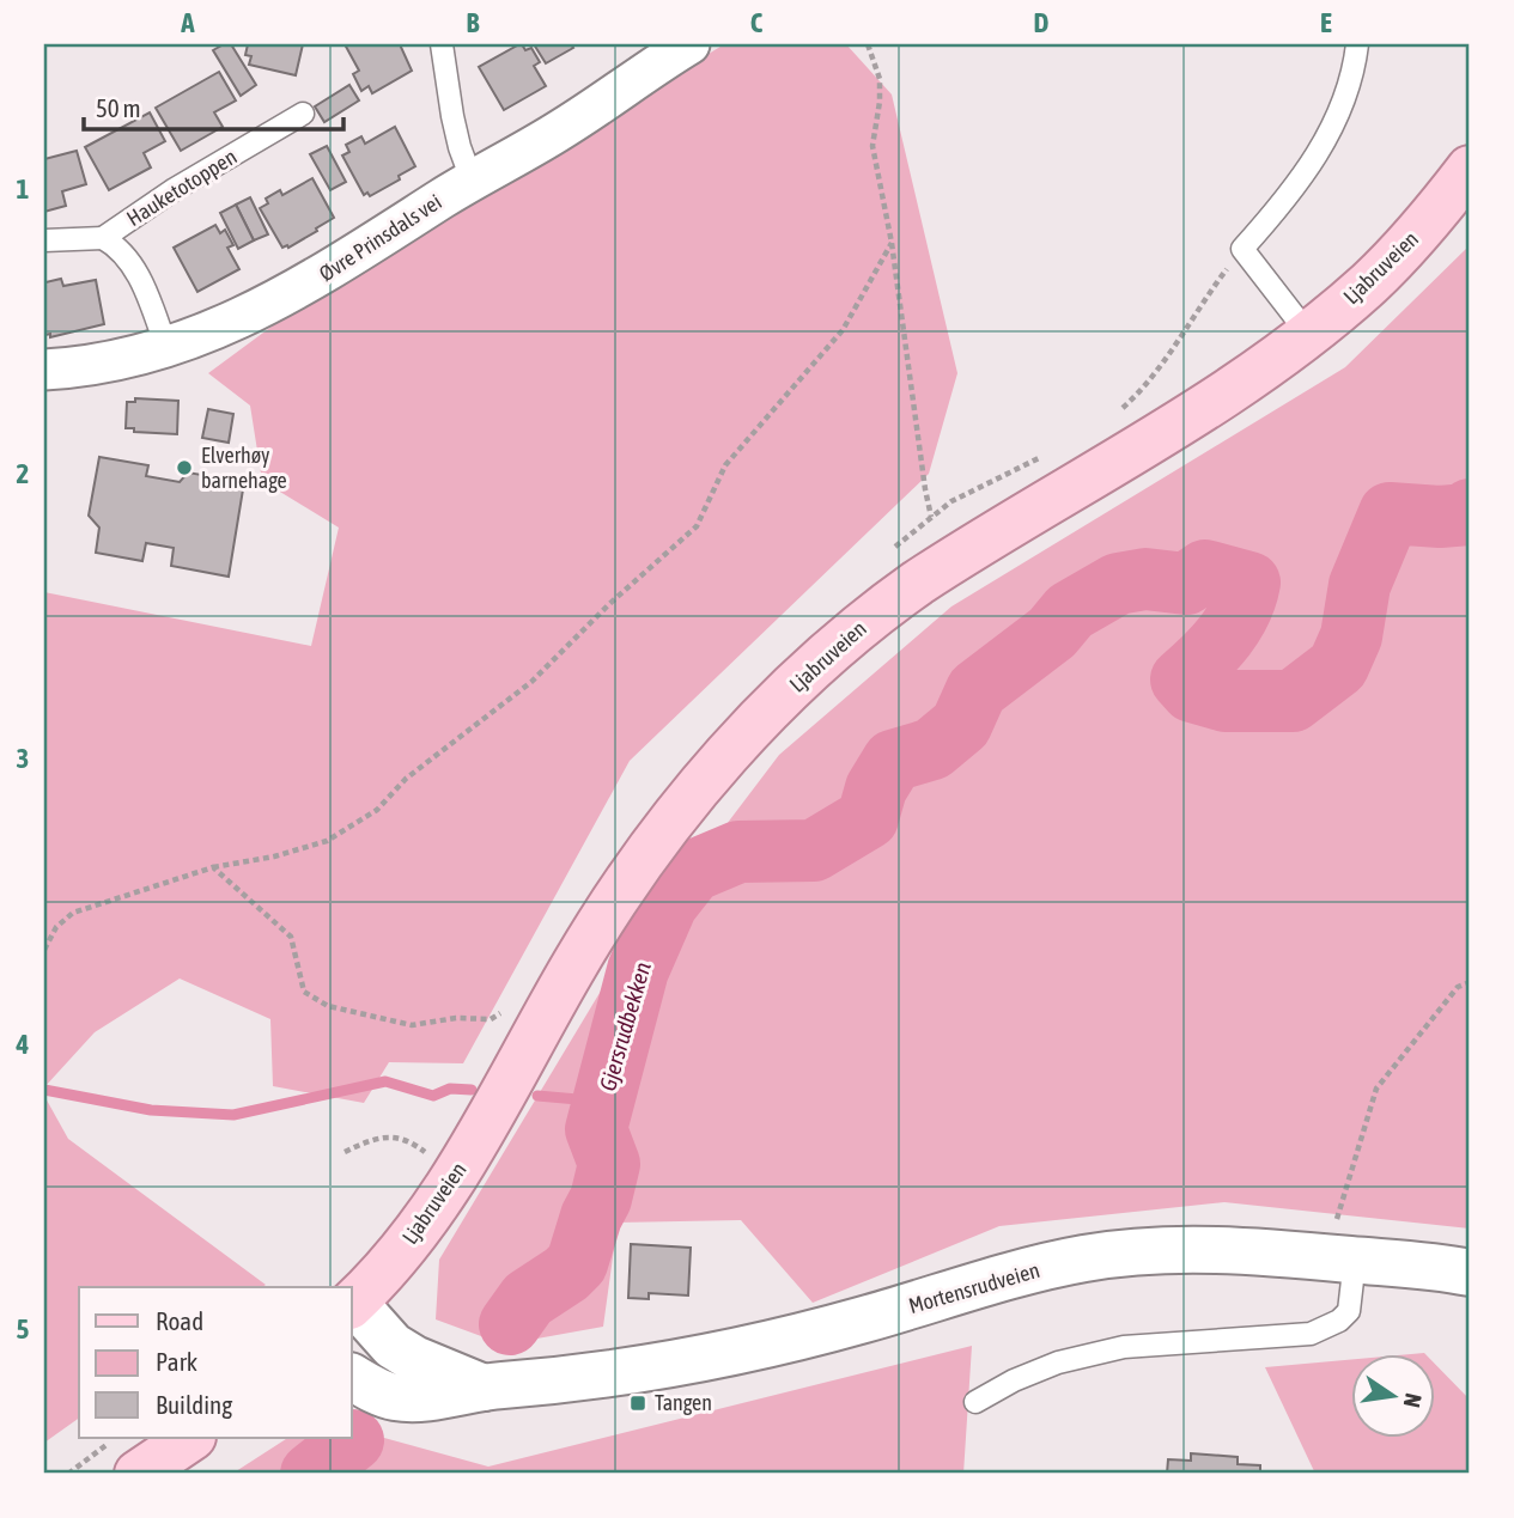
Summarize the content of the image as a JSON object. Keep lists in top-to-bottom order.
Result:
{
  "streets": {
    "main road": ["Ljabruveien"],
    "street": ["Øvre Prinsdals vei", "Mortensrudveien"],
    "lane": ["Hauketotoppen"]
  },
  "crossings": [
    ["Hauketotoppen", "Øvre Prinsdals vei"],
    ["Ljabruveien", "Mortensrudveien"]
  ],
  "water": ["Gjersrudbekken"],
  "places": {
    "other": ["Elverhøy barnehage"],
    "transit": ["Tangen"]
  },
  "legend": ["Road", "Park", "Building"],
  "scale_bar": "50 m",
  "north": "right",
  "grid": {
    "columns": [
      "A",
      "B",
      "C",
      "D",
      "E"
    ],
    "rows": [
      "1",
      "2",
      "3",
      "4",
      "5"
    ]
  }
}
